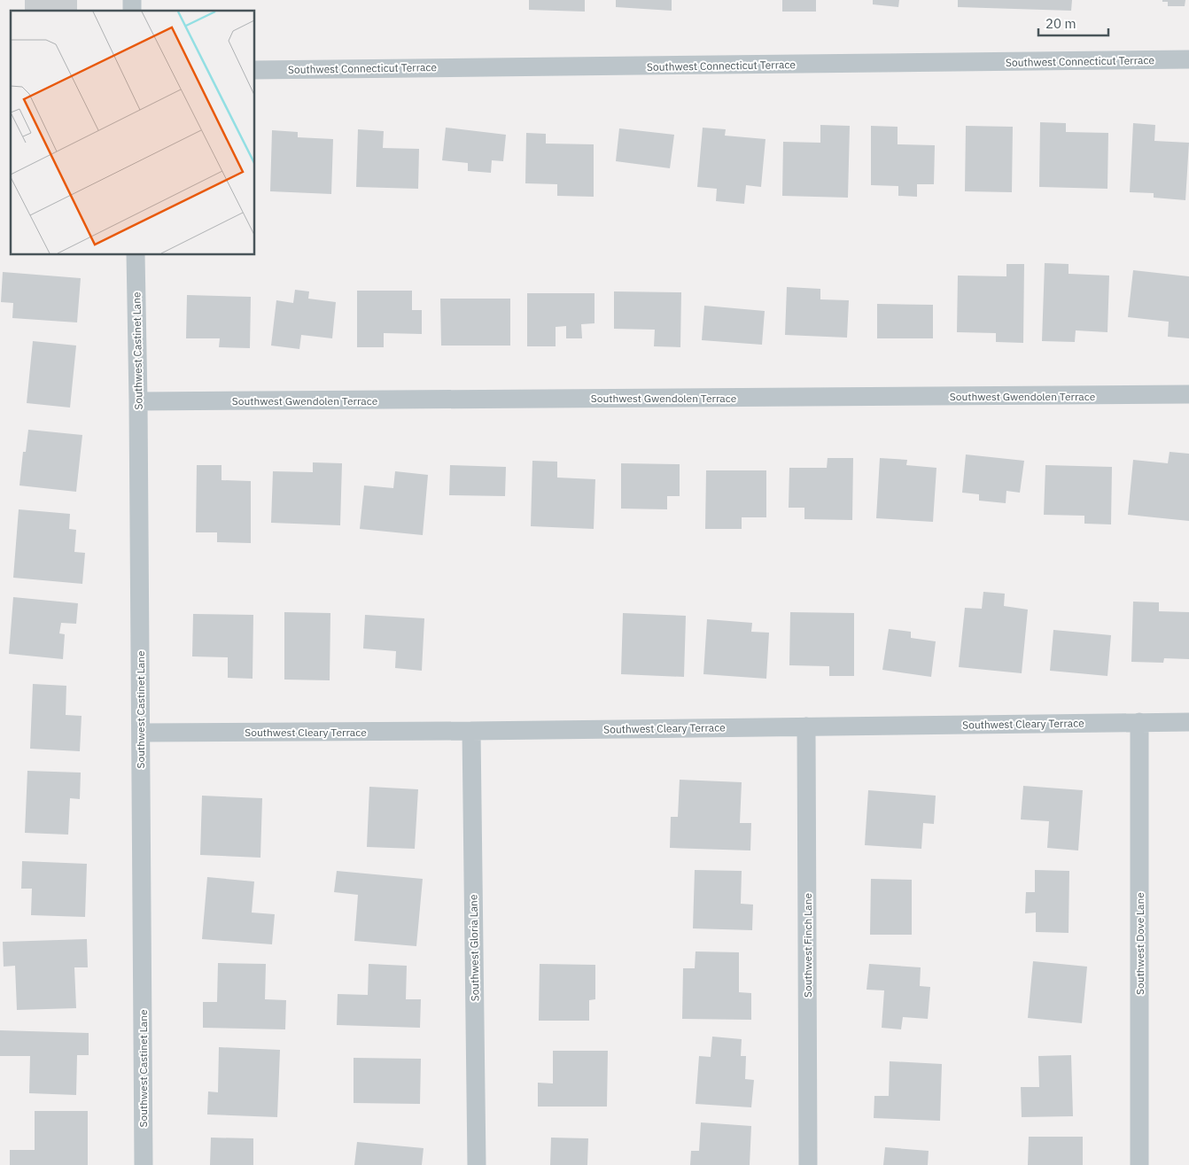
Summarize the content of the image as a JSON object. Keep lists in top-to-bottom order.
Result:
{
  "streets": {
    "street": [
      "Southwest Connecticut Terrace",
      "Southwest Castinet Lane",
      "Southwest Gwendolen Terrace",
      "Southwest Cleary Terrace",
      "Southwest Dove Lane",
      "Southwest Finch Lane",
      "Southwest Gloria Lane"
    ]
  },
  "crossings": [
    ["Southwest Castinet Lane", "Southwest Gwendolen Terrace"],
    ["Southwest Castinet Lane", "Southwest Cleary Terrace"],
    ["Southwest Cleary Terrace", "Southwest Dove Lane"],
    ["Southwest Cleary Terrace", "Southwest Finch Lane"],
    ["Southwest Cleary Terrace", "Southwest Gloria Lane"]
  ],
  "scale_bar": "20 m"
}
